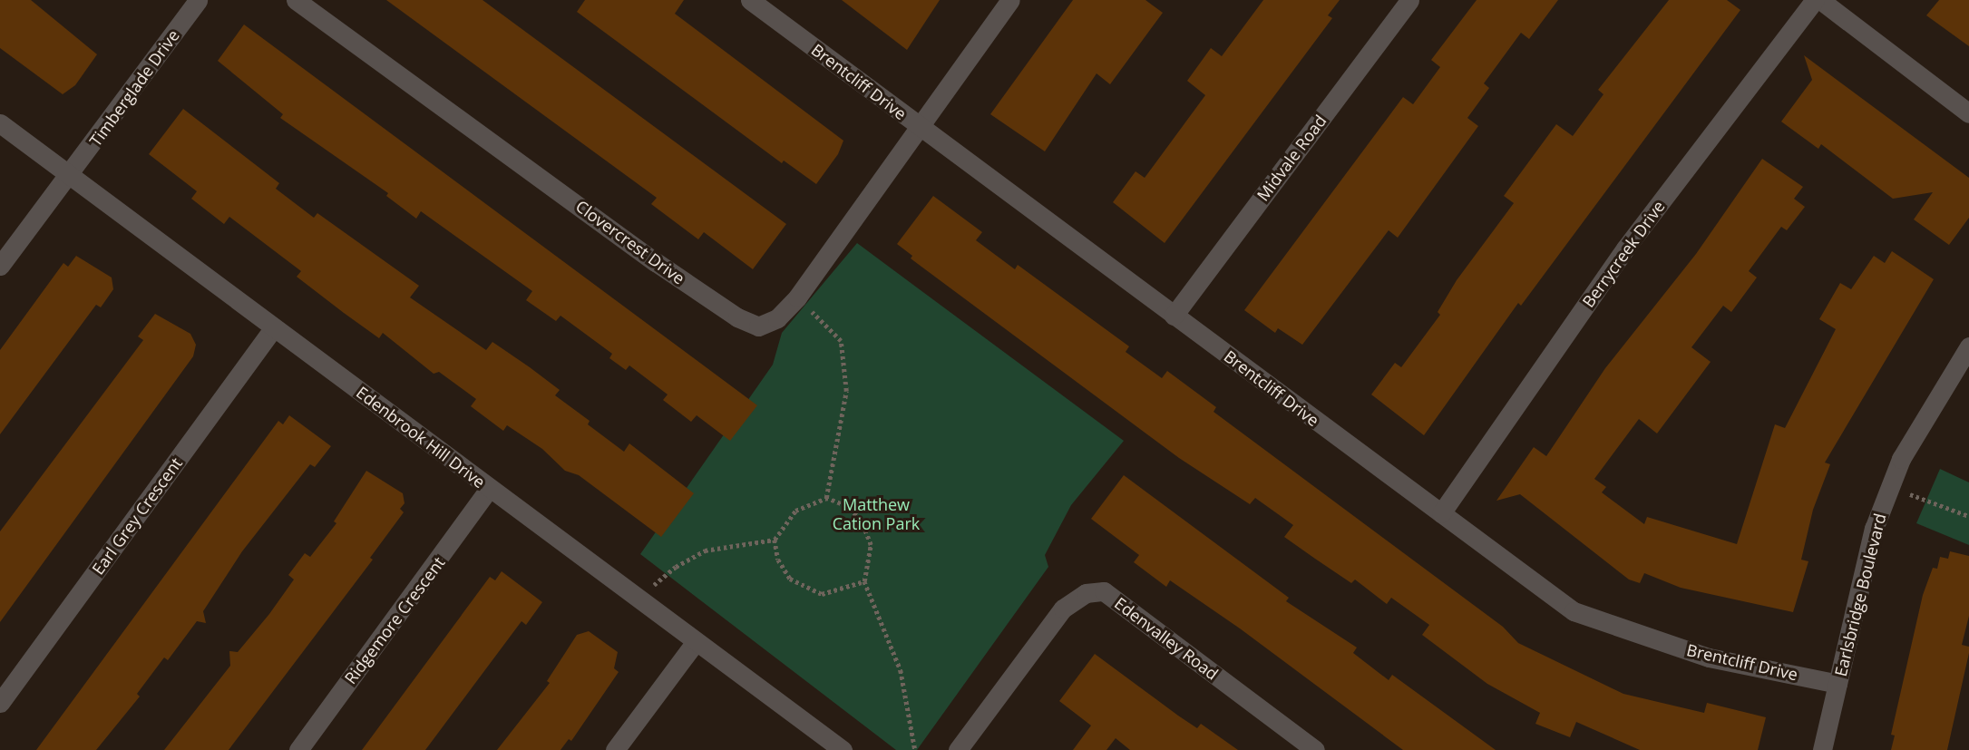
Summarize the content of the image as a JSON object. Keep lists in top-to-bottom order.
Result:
{
  "streets": {
    "street": [
      "Brentcliff Drive",
      "Timberglade Drive",
      "Midvale Road",
      "Clovercrest Drive",
      "Berrycreek Drive",
      "Edenbrook Hill Drive",
      "Earl Grey Crescent",
      "Earlsbridge Boulevard",
      "Ridgemore Crescent",
      "Edenvalley Road"
    ]
  },
  "crossings": [
    ["Brentcliff Drive", "Midvale Road"],
    ["Brentcliff Drive", "Clovercrest Drive"],
    ["Brentcliff Drive", "Berrycreek Drive"],
    ["Brentcliff Drive", "Earlsbridge Boulevard"],
    ["Timberglade Drive", "Edenbrook Hill Drive"],
    ["Edenbrook Hill Drive", "Earl Grey Crescent"],
    ["Edenbrook Hill Drive", "Ridgemore Crescent"]
  ],
  "parks": ["Matthew Cation Park"]
}
